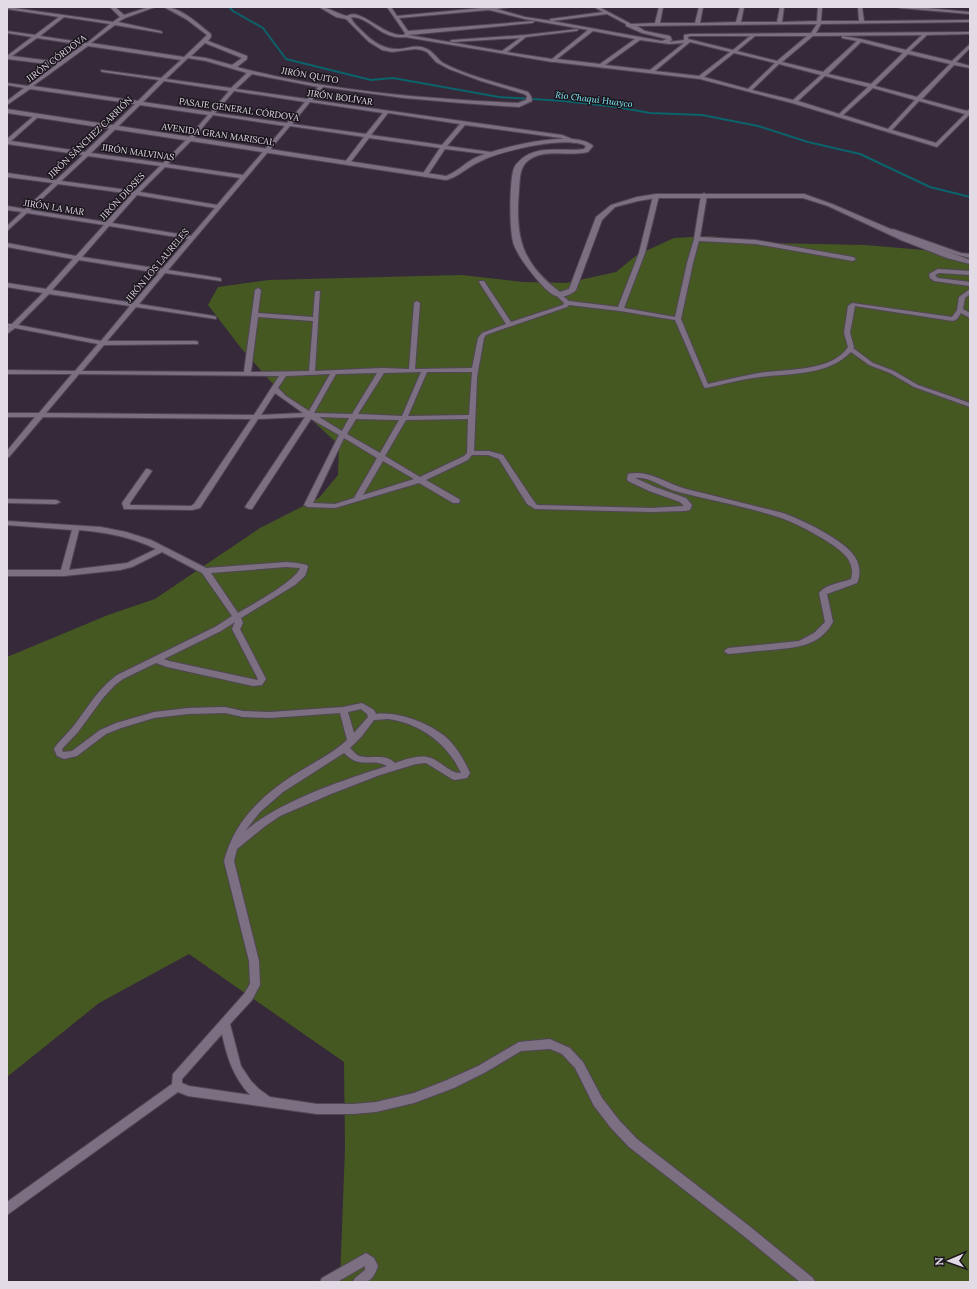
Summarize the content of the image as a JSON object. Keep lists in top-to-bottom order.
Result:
{
  "streets": {
    "street": [
      "JIRÓN CÓRDOVA",
      "JIRÓN QUITO",
      "JIRÓN BOLÍVAR",
      "PASAJE GENERAL CÓRDOVA",
      "AVENIDA GRAN MARISCAL",
      "JIRÓN SÁNCHEZ CARRIÓN",
      "JIRÓN MALVINAS",
      "JIRÓN DIOSES",
      "JIRÓN LA MAR",
      "JIRÓN LOS LAURELES"
    ]
  },
  "crossings": [
    ["JIRÓN CÓRDOVA", "JIRÓN QUITO"],
    ["JIRÓN CÓRDOVA", "PASAJE GENERAL CÓRDOVA"],
    ["JIRÓN QUITO", "JIRÓN SÁNCHEZ CARRIÓN"],
    ["JIRÓN QUITO", "JIRÓN DIOSES"],
    ["JIRÓN QUITO", "JIRÓN LOS LAURELES"],
    ["JIRÓN BOLÍVAR", "AVENIDA GRAN MARISCAL"],
    ["JIRÓN BOLÍVAR", "JIRÓN SÁNCHEZ CARRIÓN"],
    ["JIRÓN BOLÍVAR", "JIRÓN DIOSES"],
    ["JIRÓN BOLÍVAR", "JIRÓN LOS LAURELES"],
    ["PASAJE GENERAL CÓRDOVA", "AVENIDA GRAN MARISCAL"],
    ["PASAJE GENERAL CÓRDOVA", "JIRÓN SÁNCHEZ CARRIÓN"],
    ["PASAJE GENERAL CÓRDOVA", "JIRÓN DIOSES"],
    ["PASAJE GENERAL CÓRDOVA", "JIRÓN LOS LAURELES"],
    ["AVENIDA GRAN MARISCAL", "JIRÓN SÁNCHEZ CARRIÓN"],
    ["AVENIDA GRAN MARISCAL", "JIRÓN DIOSES"],
    ["AVENIDA GRAN MARISCAL", "JIRÓN LOS LAURELES"],
    ["JIRÓN SÁNCHEZ CARRIÓN", "JIRÓN MALVINAS"],
    ["JIRÓN SÁNCHEZ CARRIÓN", "JIRÓN LA MAR"],
    ["JIRÓN MALVINAS", "JIRÓN DIOSES"],
    ["JIRÓN MALVINAS", "JIRÓN LOS LAURELES"],
    ["JIRÓN DIOSES", "JIRÓN LA MAR"],
    ["JIRÓN LA MAR", "JIRÓN LOS LAURELES"]
  ],
  "water": ["Río Chaqui Huayco"],
  "north": "left"
}
